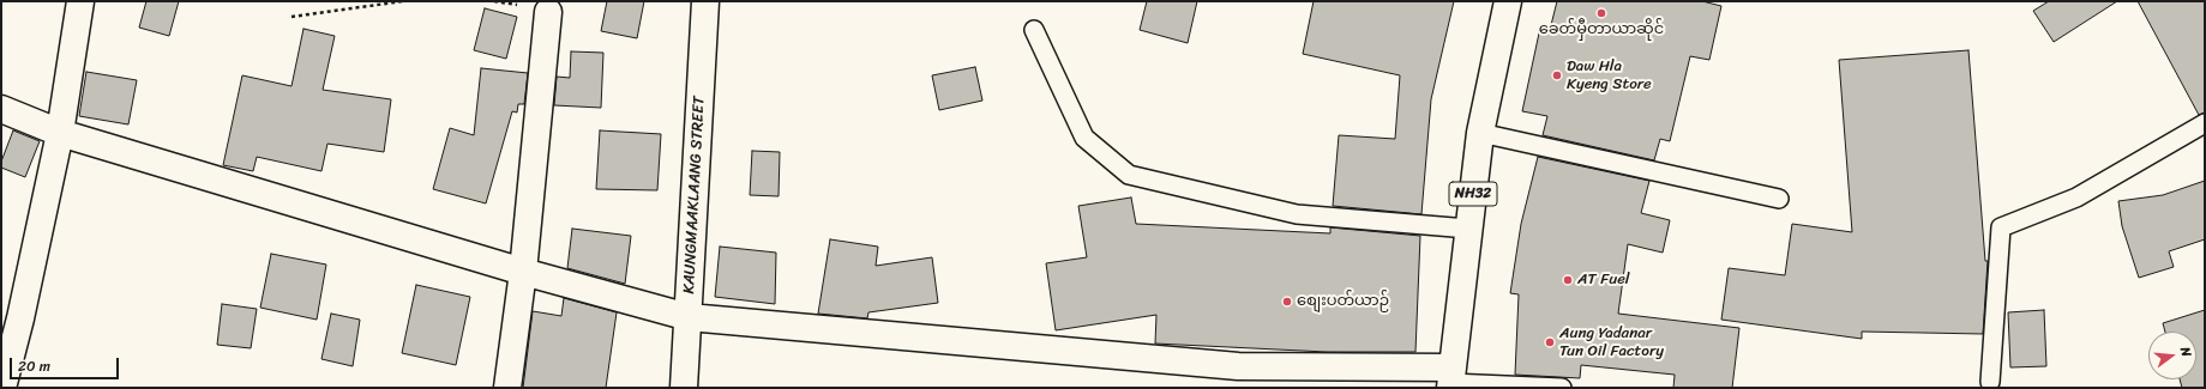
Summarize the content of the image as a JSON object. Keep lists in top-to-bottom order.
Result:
{
  "streets": {
    "main road": ["NH32", "KAUNGMAAKLAANG STREET"]
  },
  "places": [
    "ခေတ်မှီတာယာဆိုင်",
    "Daw Hla Kyeng Store",
    "AT Fuel",
    "စျေးပတ်ယာဉ်",
    "Aung Yadanar Tun Oil Factory"
  ],
  "scale_bar": "20 m",
  "north": "right"
}
